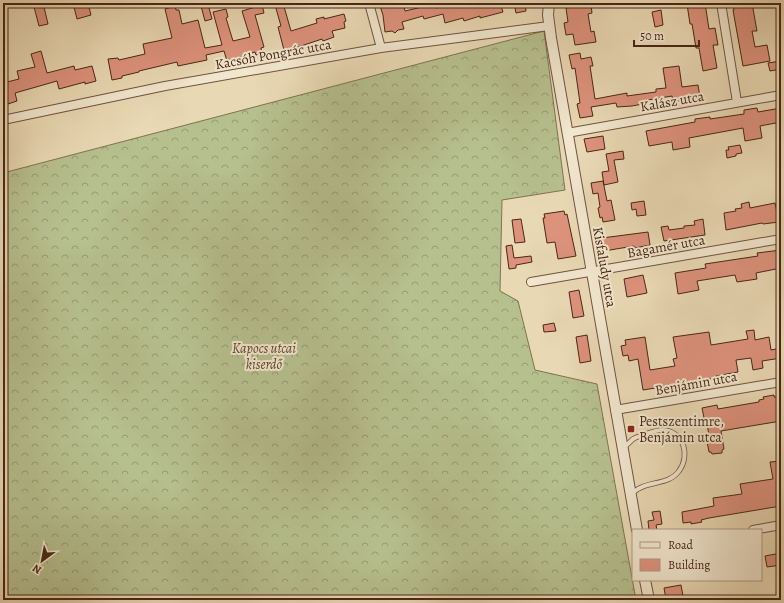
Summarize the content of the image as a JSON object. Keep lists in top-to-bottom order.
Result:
{
  "streets": {
    "street": [
      "Kacsóh Pongrác utca",
      "Kalász utca",
      "Bagamér utca",
      "Kisfaludy utca",
      "Benjámin utca"
    ]
  },
  "crossings": [
    ["Kacsóh Pongrác utca", "Kisfaludy utca"],
    ["Kalász utca", "Kisfaludy utca"],
    ["Bagamér utca", "Kisfaludy utca"],
    ["Kisfaludy utca", "Benjámin utca"]
  ],
  "parks": ["Kapocs utcai kiserdő"],
  "places": {
    "transit": ["Pestszentimre, Benjámin utca"]
  },
  "legend": ["Road", "Building"],
  "scale_bar": "50 m",
  "north": "bottom left"
}
